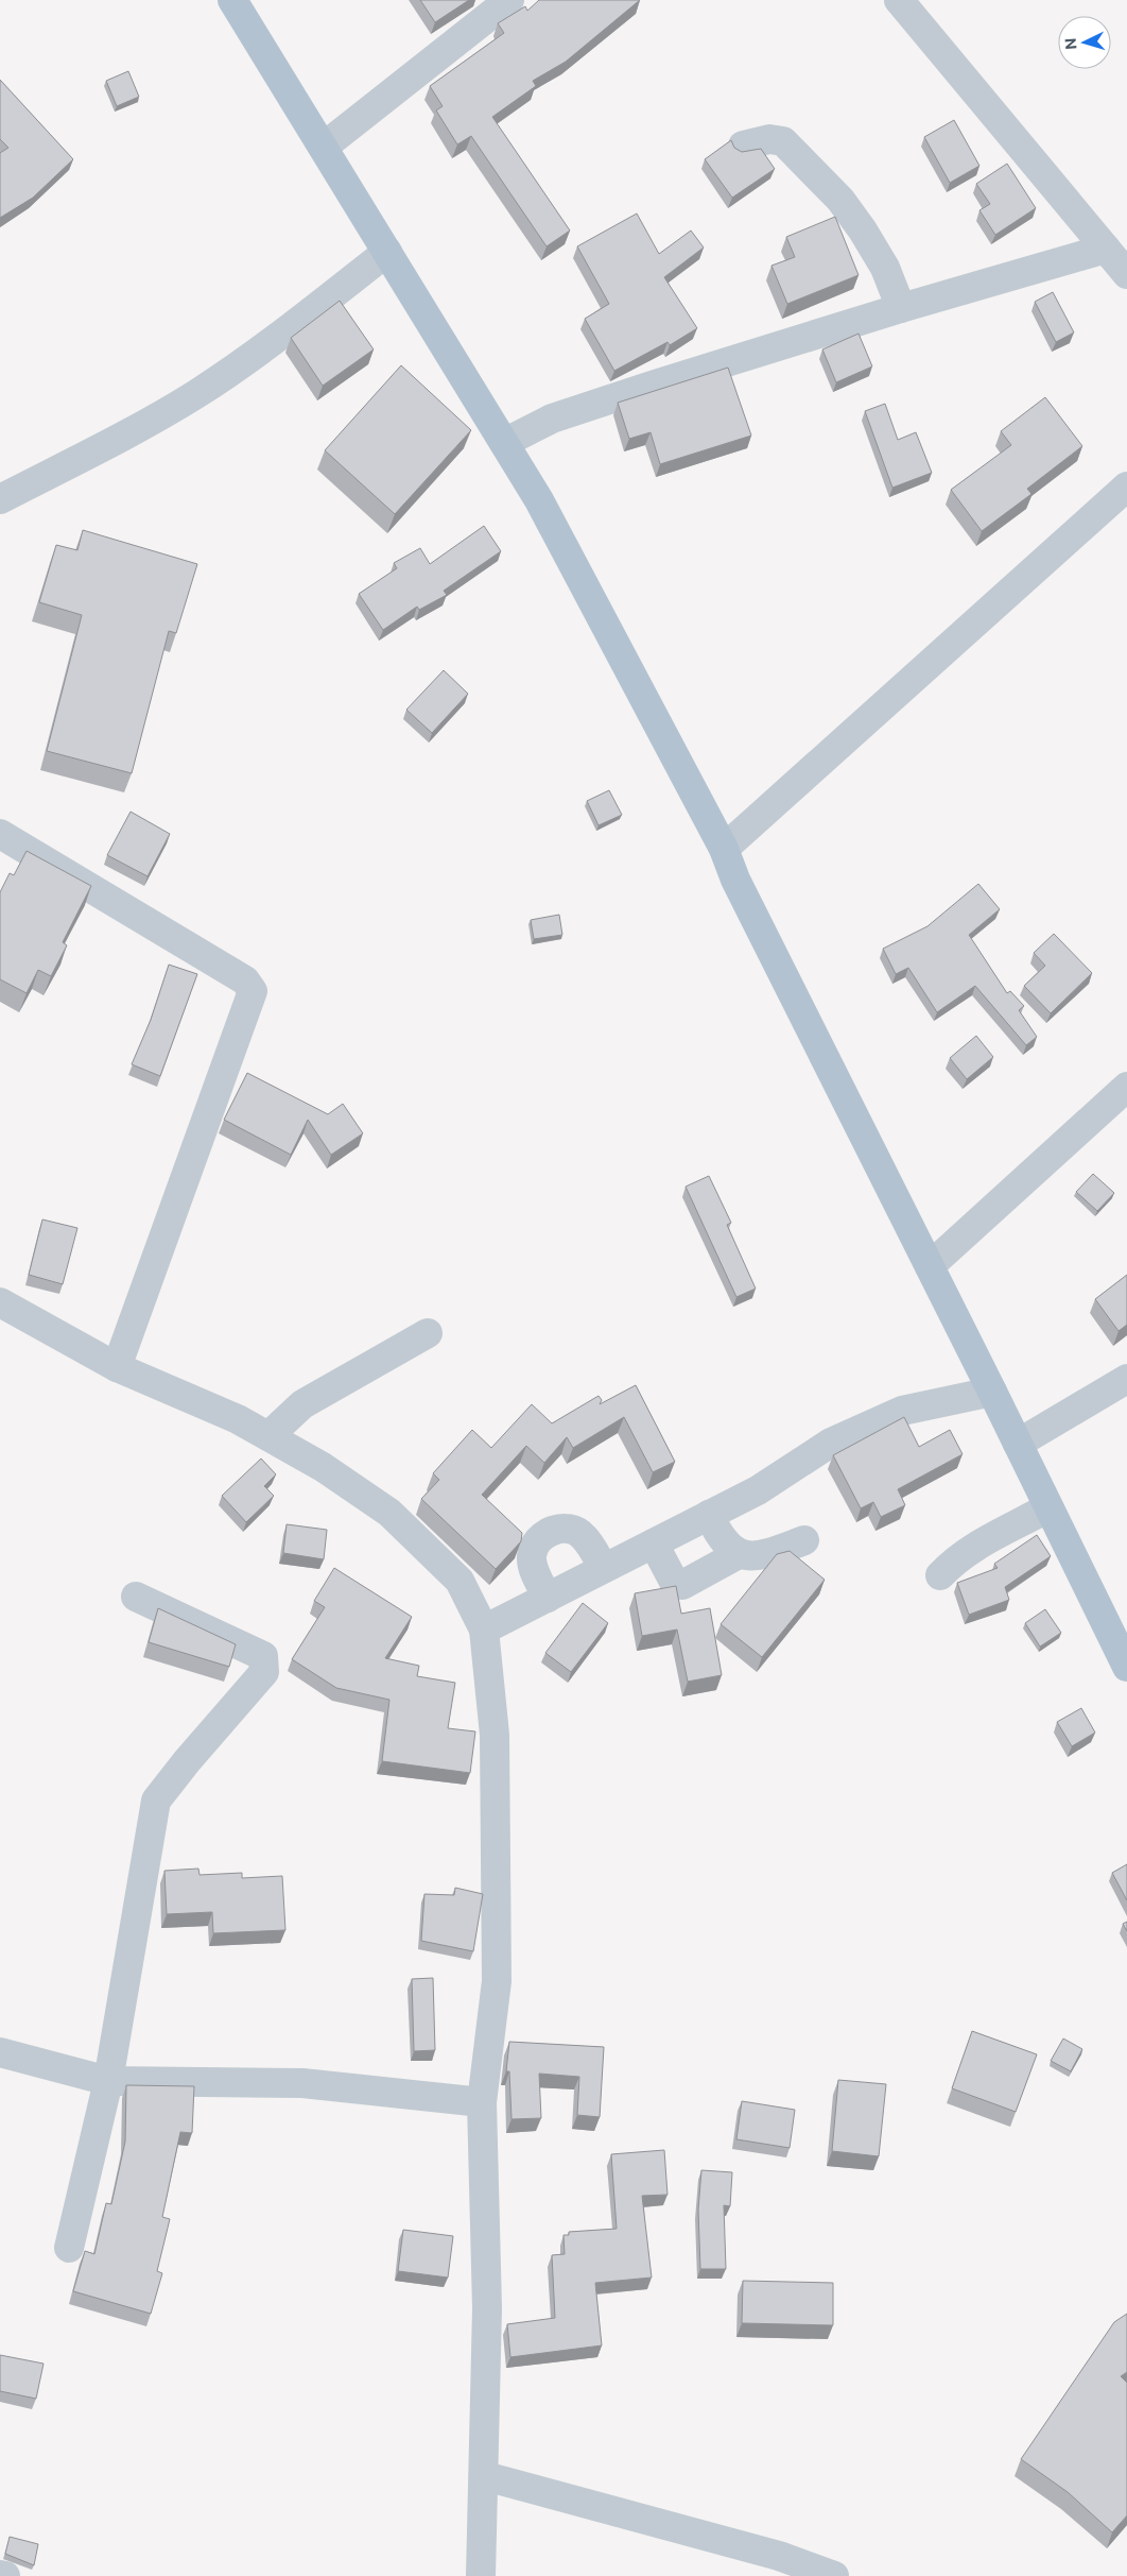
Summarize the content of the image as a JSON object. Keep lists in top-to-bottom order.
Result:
{
  "north": "left"
}
